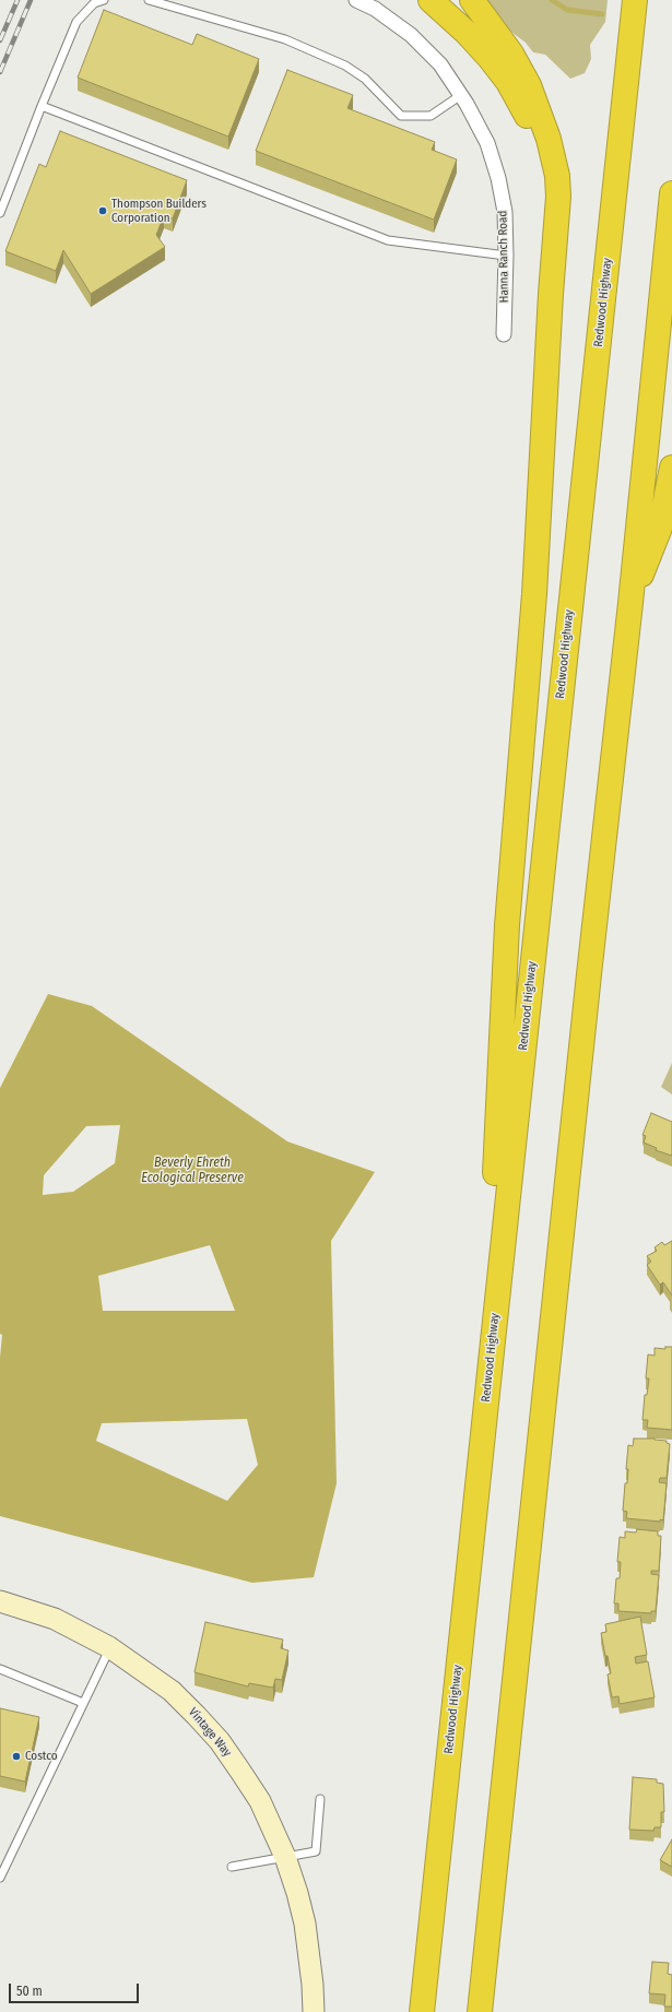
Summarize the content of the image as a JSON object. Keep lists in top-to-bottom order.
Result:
{
  "streets": {
    "highway": ["Redwood Highway"],
    "street": ["Hanna Ranch Road", "Vintage Way"]
  },
  "water": ["Beverly Ehreth Ecological Preserve"],
  "places": ["Thompson Builders Corporation", "Costco"],
  "scale_bar": "50 m"
}
